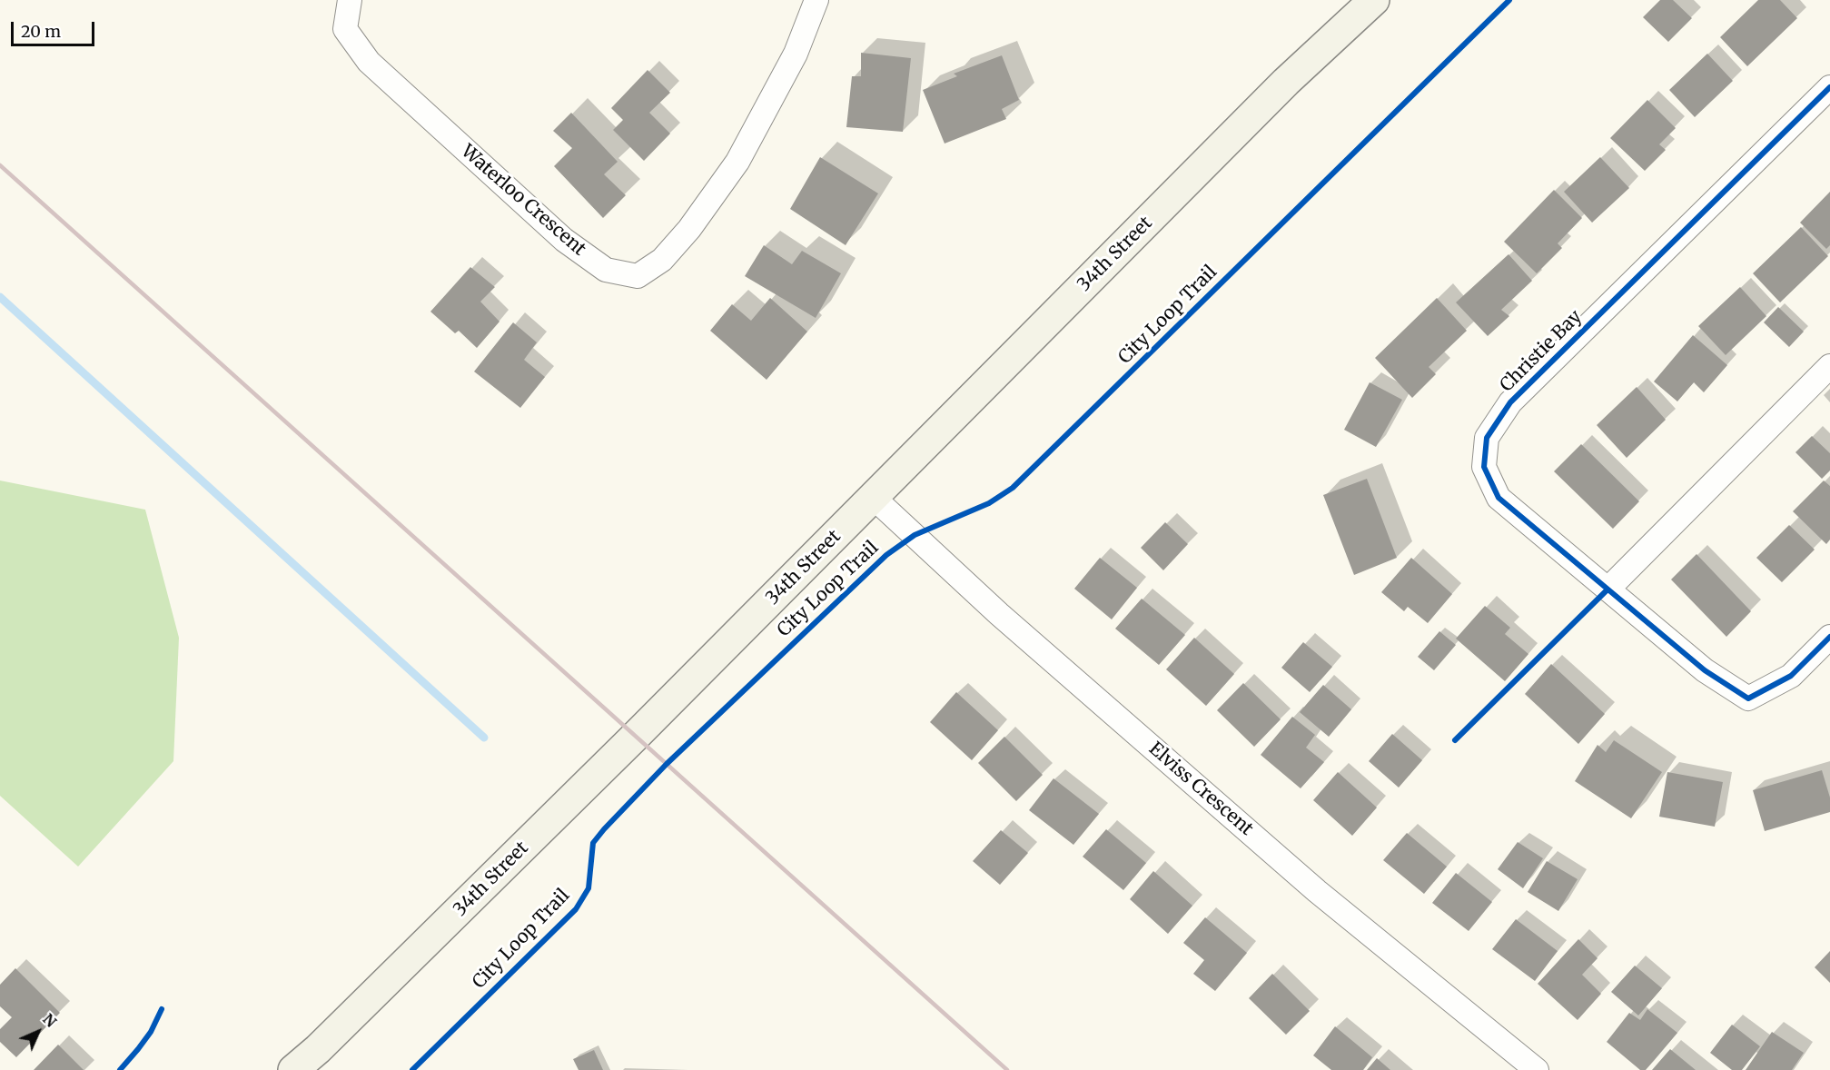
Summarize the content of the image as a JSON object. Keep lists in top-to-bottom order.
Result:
{
  "streets": {
    "main road": ["34th Street"],
    "street": ["Waterloo Crescent", "Christie Bay", "Elviss Crescent"],
    "cycle path": ["City Loop Trail"]
  },
  "crossings": [
    ["34th Street", "Elviss Crescent"]
  ],
  "scale_bar": "20 m",
  "north": "top right"
}
